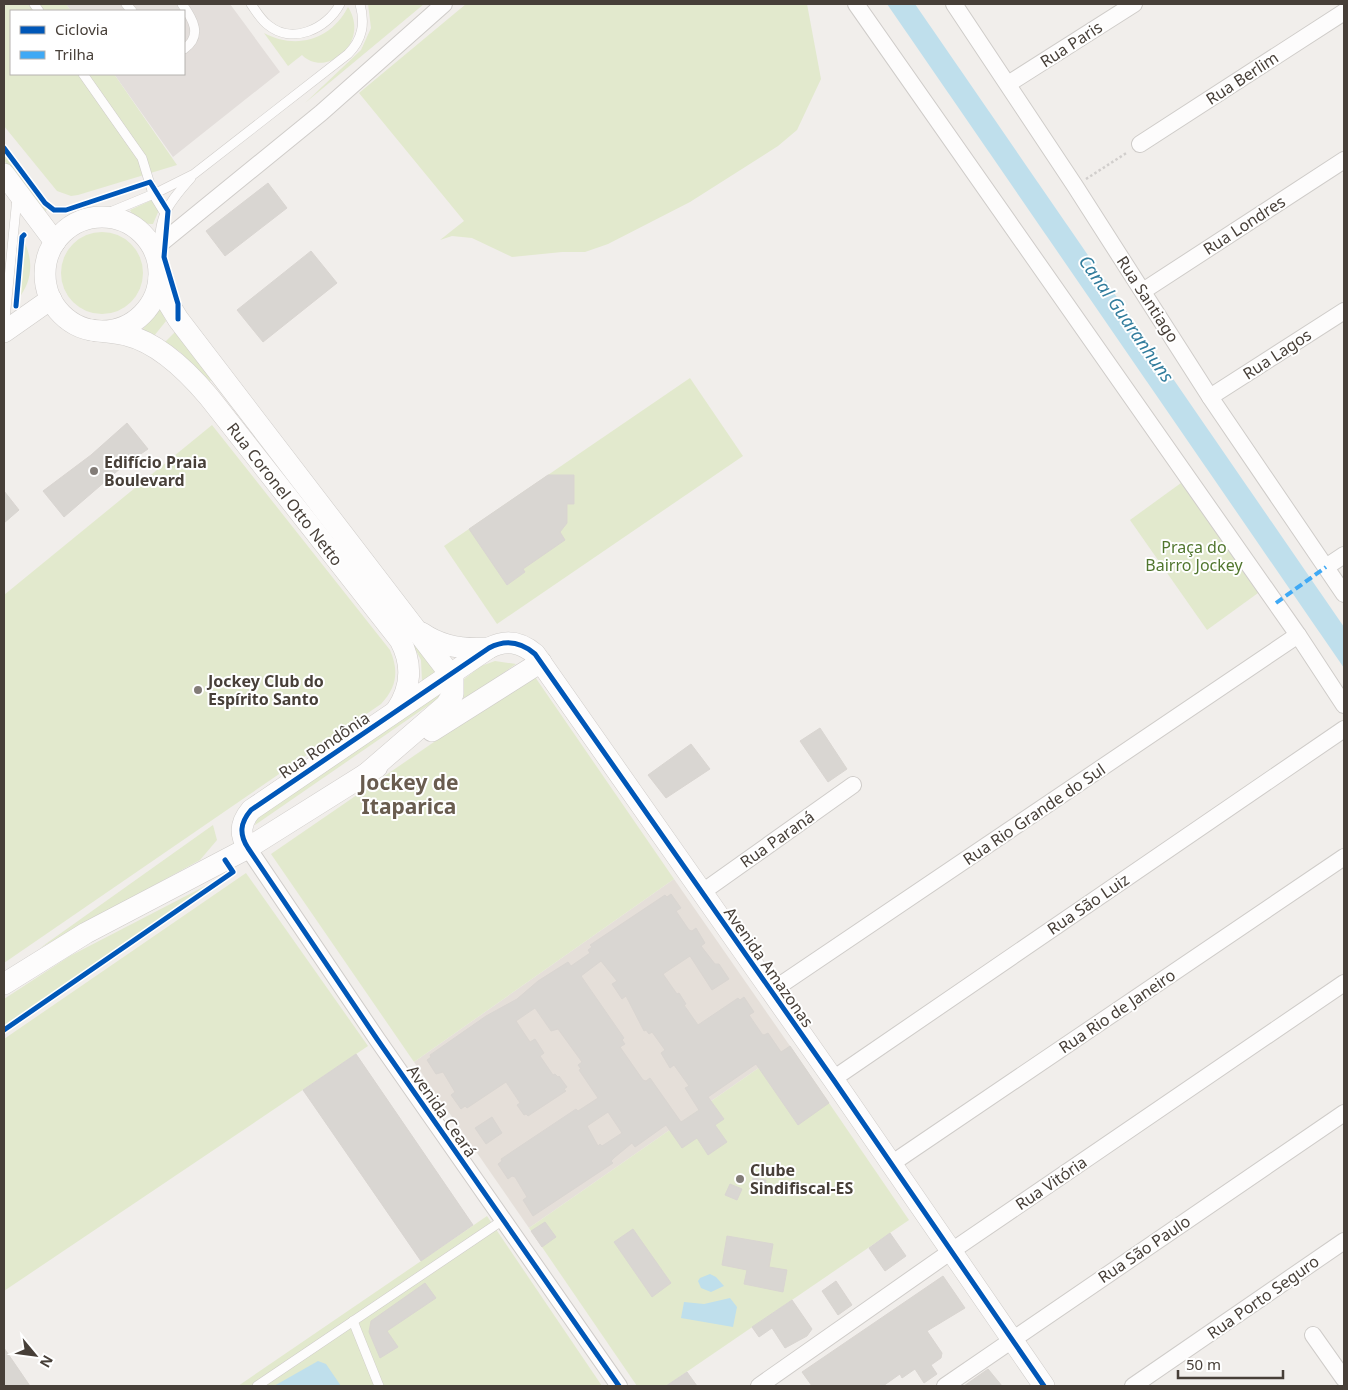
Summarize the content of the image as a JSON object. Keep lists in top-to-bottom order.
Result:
{
  "streets": {
    "street": [
      "Rua Paris",
      "Rua Berlim",
      "Rua Londres",
      "Rua Santiago",
      "Rua Lagos",
      "Rua Coronel Otto Netto",
      "Rua Rondônia",
      "Rua Rio Grande do Sul",
      "Rua Paraná",
      "Rua São Luiz",
      "Avenida Amazonas",
      "Rua Rio de Janeiro",
      "Avenida Ceará",
      "Rua Vitória",
      "Rua São Paulo",
      "Rua Porto Seguro"
    ]
  },
  "crossings": [
    ["Rua Paris", "Rua Santiago"],
    ["Rua Londres", "Rua Santiago"],
    ["Rua Santiago", "Rua Lagos"],
    ["Rua Coronel Otto Netto", "Rua Rondônia"],
    ["Rua Rondônia", "Avenida Amazonas"],
    ["Rua Rondônia", "Avenida Ceará"],
    ["Rua Rio Grande do Sul", "Avenida Amazonas"],
    ["Rua Paraná", "Avenida Amazonas"],
    ["Rua São Luiz", "Avenida Amazonas"],
    ["Avenida Amazonas", "Rua Rio de Janeiro"],
    ["Avenida Amazonas", "Rua Vitória"],
    ["Avenida Amazonas", "Rua São Paulo"]
  ],
  "districts": ["Jockey de Itaparica"],
  "water": ["Canal Guaranhuns"],
  "parks": ["Praça do Bairro Jockey"],
  "places": ["Edifício Praia Boulevard", "Jockey Club do Espírito Santo", "Clube Sindifiscal-ES"],
  "legend": ["Ciclovia", "Trilha"],
  "scale_bar": "50 m",
  "north": "bottom right"
}
